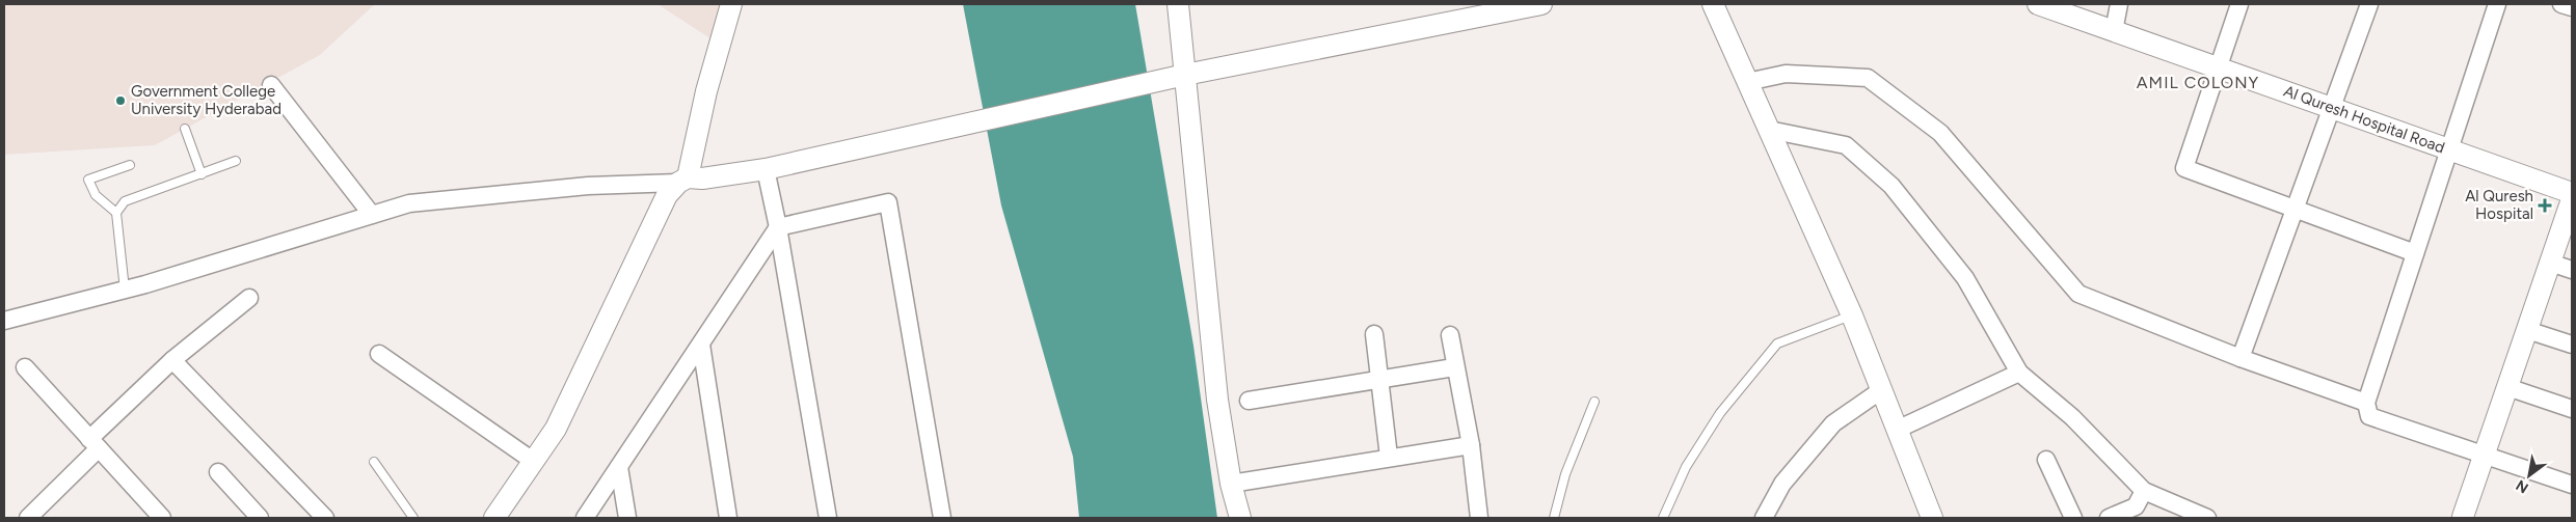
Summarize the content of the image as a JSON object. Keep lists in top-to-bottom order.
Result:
{
  "streets": {
    "street": ["Al Quresh Hospital Road"]
  },
  "districts": ["AMIL COLONY"],
  "places": {
    "other": ["Government College University Hyderabad"],
    "health": ["Al Quresh Hospital"]
  },
  "north": "bottom left"
}
